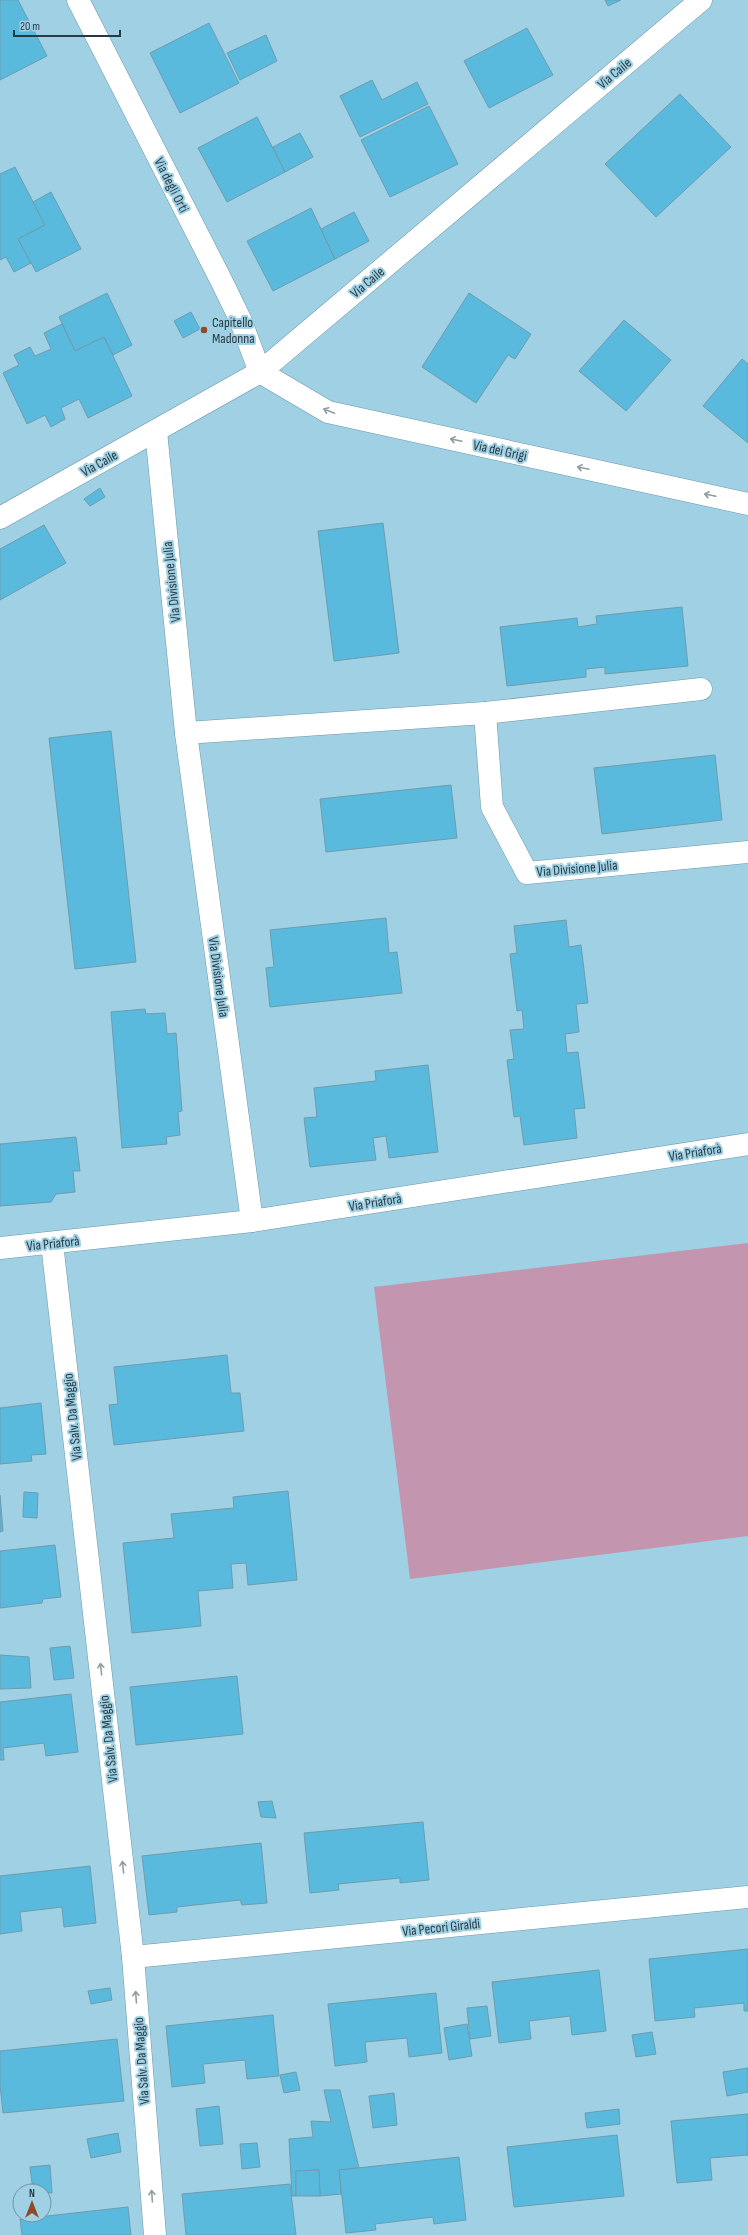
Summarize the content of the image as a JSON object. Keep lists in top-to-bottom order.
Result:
{
  "streets": {
    "street": [
      "Via Caile",
      "Via degli Orti",
      "Via dei Grigi",
      "Via Divisione Julia",
      "Via Priaforà",
      "Via Salv. Da Maggio",
      "Via Pecori Giraldi"
    ]
  },
  "crossings": [
    ["Via Caile", "Via degli Orti"],
    ["Via Caile", "Via dei Grigi"],
    ["Via Caile", "Via Divisione Julia"],
    ["Via degli Orti", "Via dei Grigi"],
    ["Via Divisione Julia", "Via Priaforà"],
    ["Via Priaforà", "Via Salv. Da Maggio"],
    ["Via Salv. Da Maggio", "Via Pecori Giraldi"]
  ],
  "one_way": ["Via dei Grigi", "Via Salv. Da Maggio"],
  "places": ["Capitello Madonna"],
  "scale_bar": "20 m",
  "north": "top"
}
